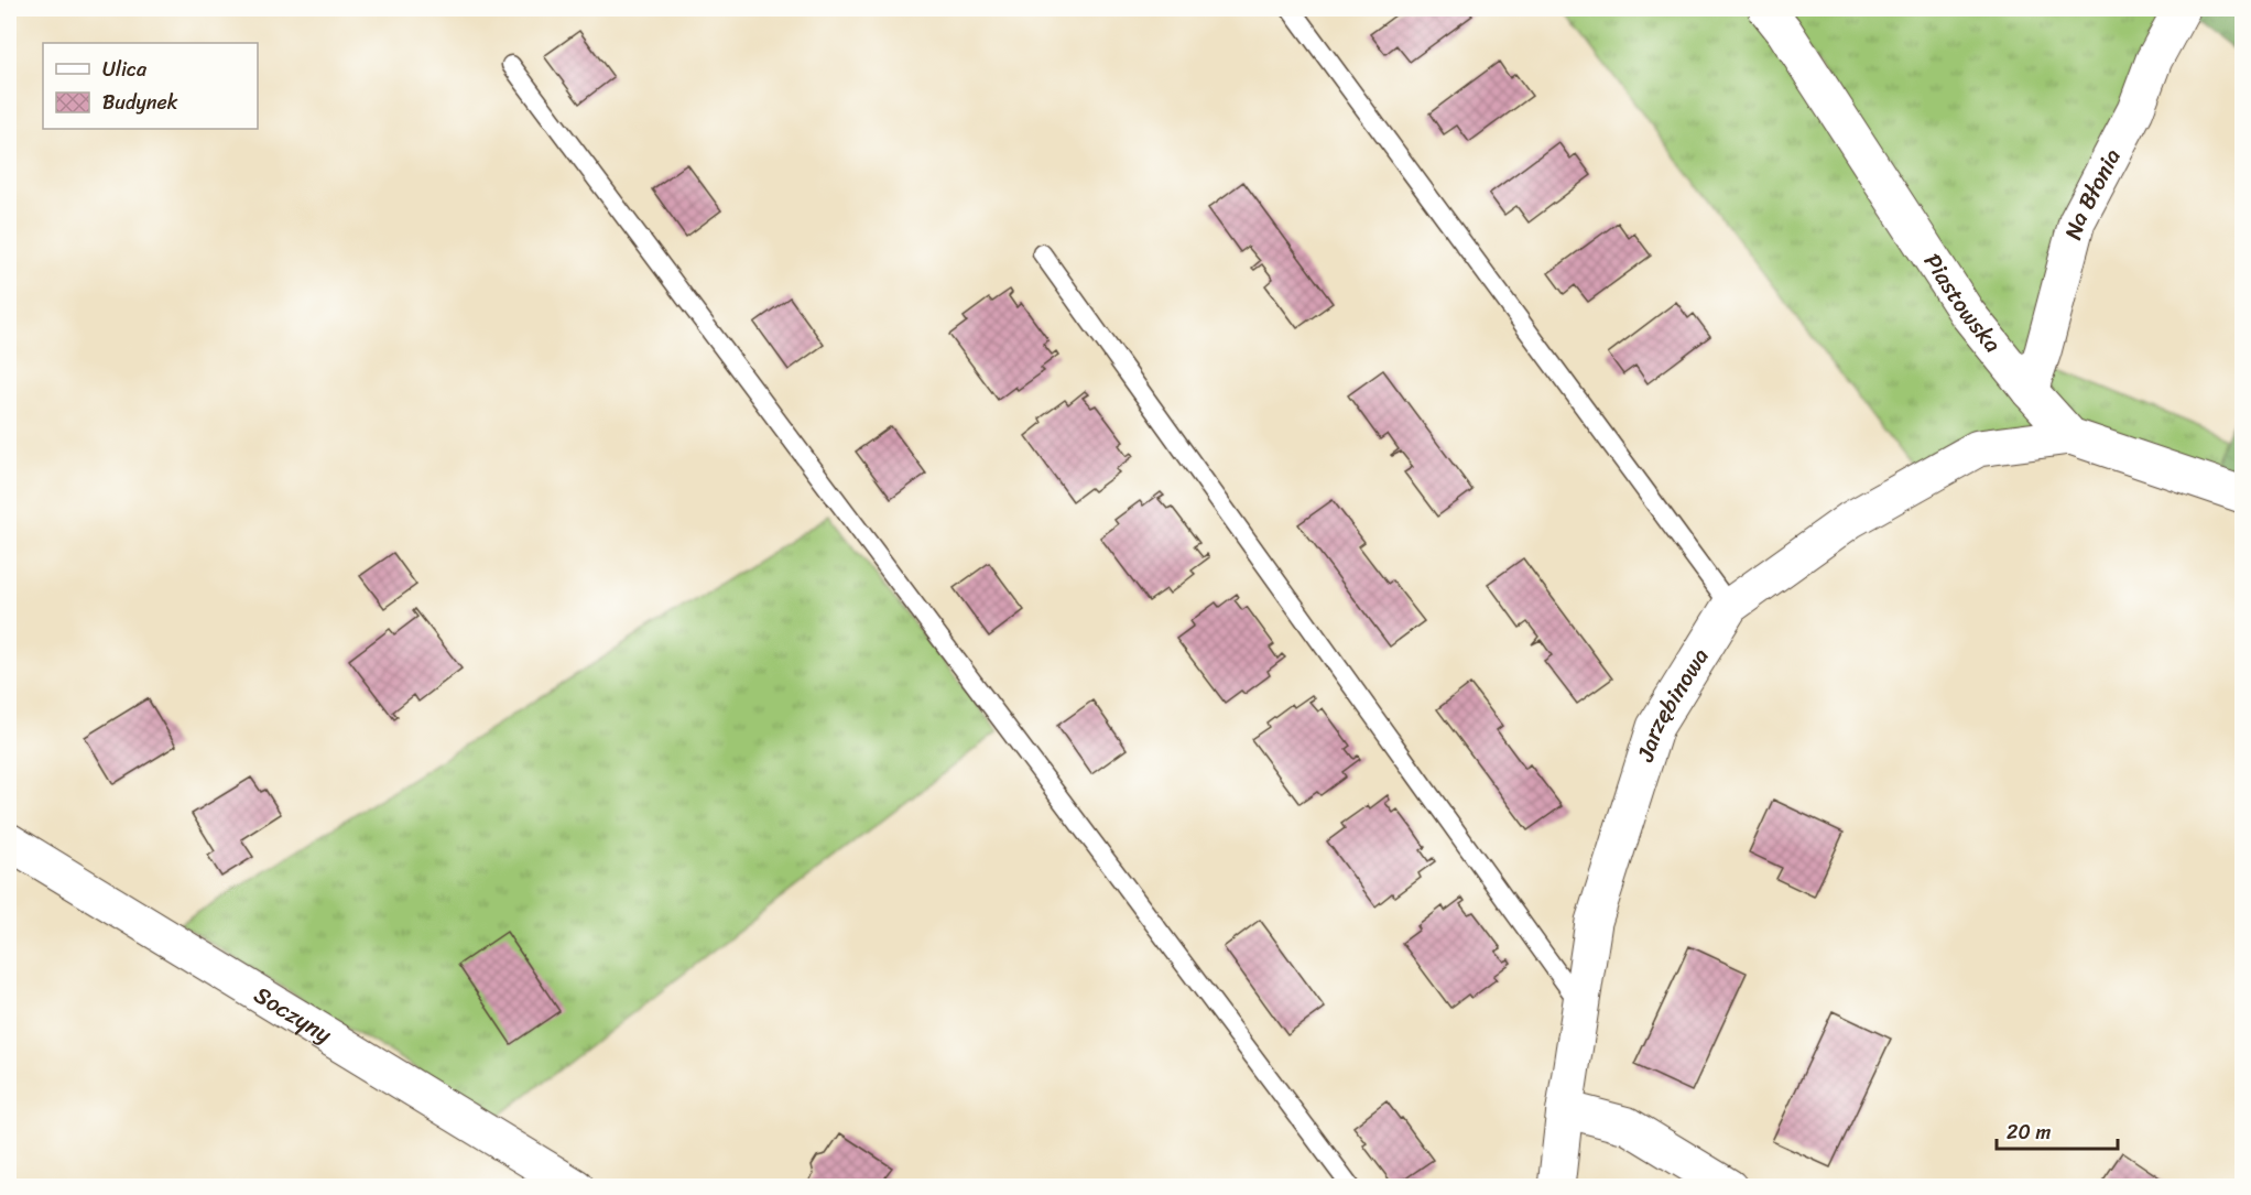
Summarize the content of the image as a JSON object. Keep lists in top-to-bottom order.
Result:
{
  "streets": {
    "street": [
      "Na Błonia",
      "Piastowska",
      "Jarzębinowa",
      "Soczyny"
    ]
  },
  "crossings": [
    ["Na Błonia", "Piastowska"],
    ["Piastowska", "Jarzębinowa"]
  ],
  "legend": ["Ulica", "Budynek"],
  "scale_bar": "20 m"
}
